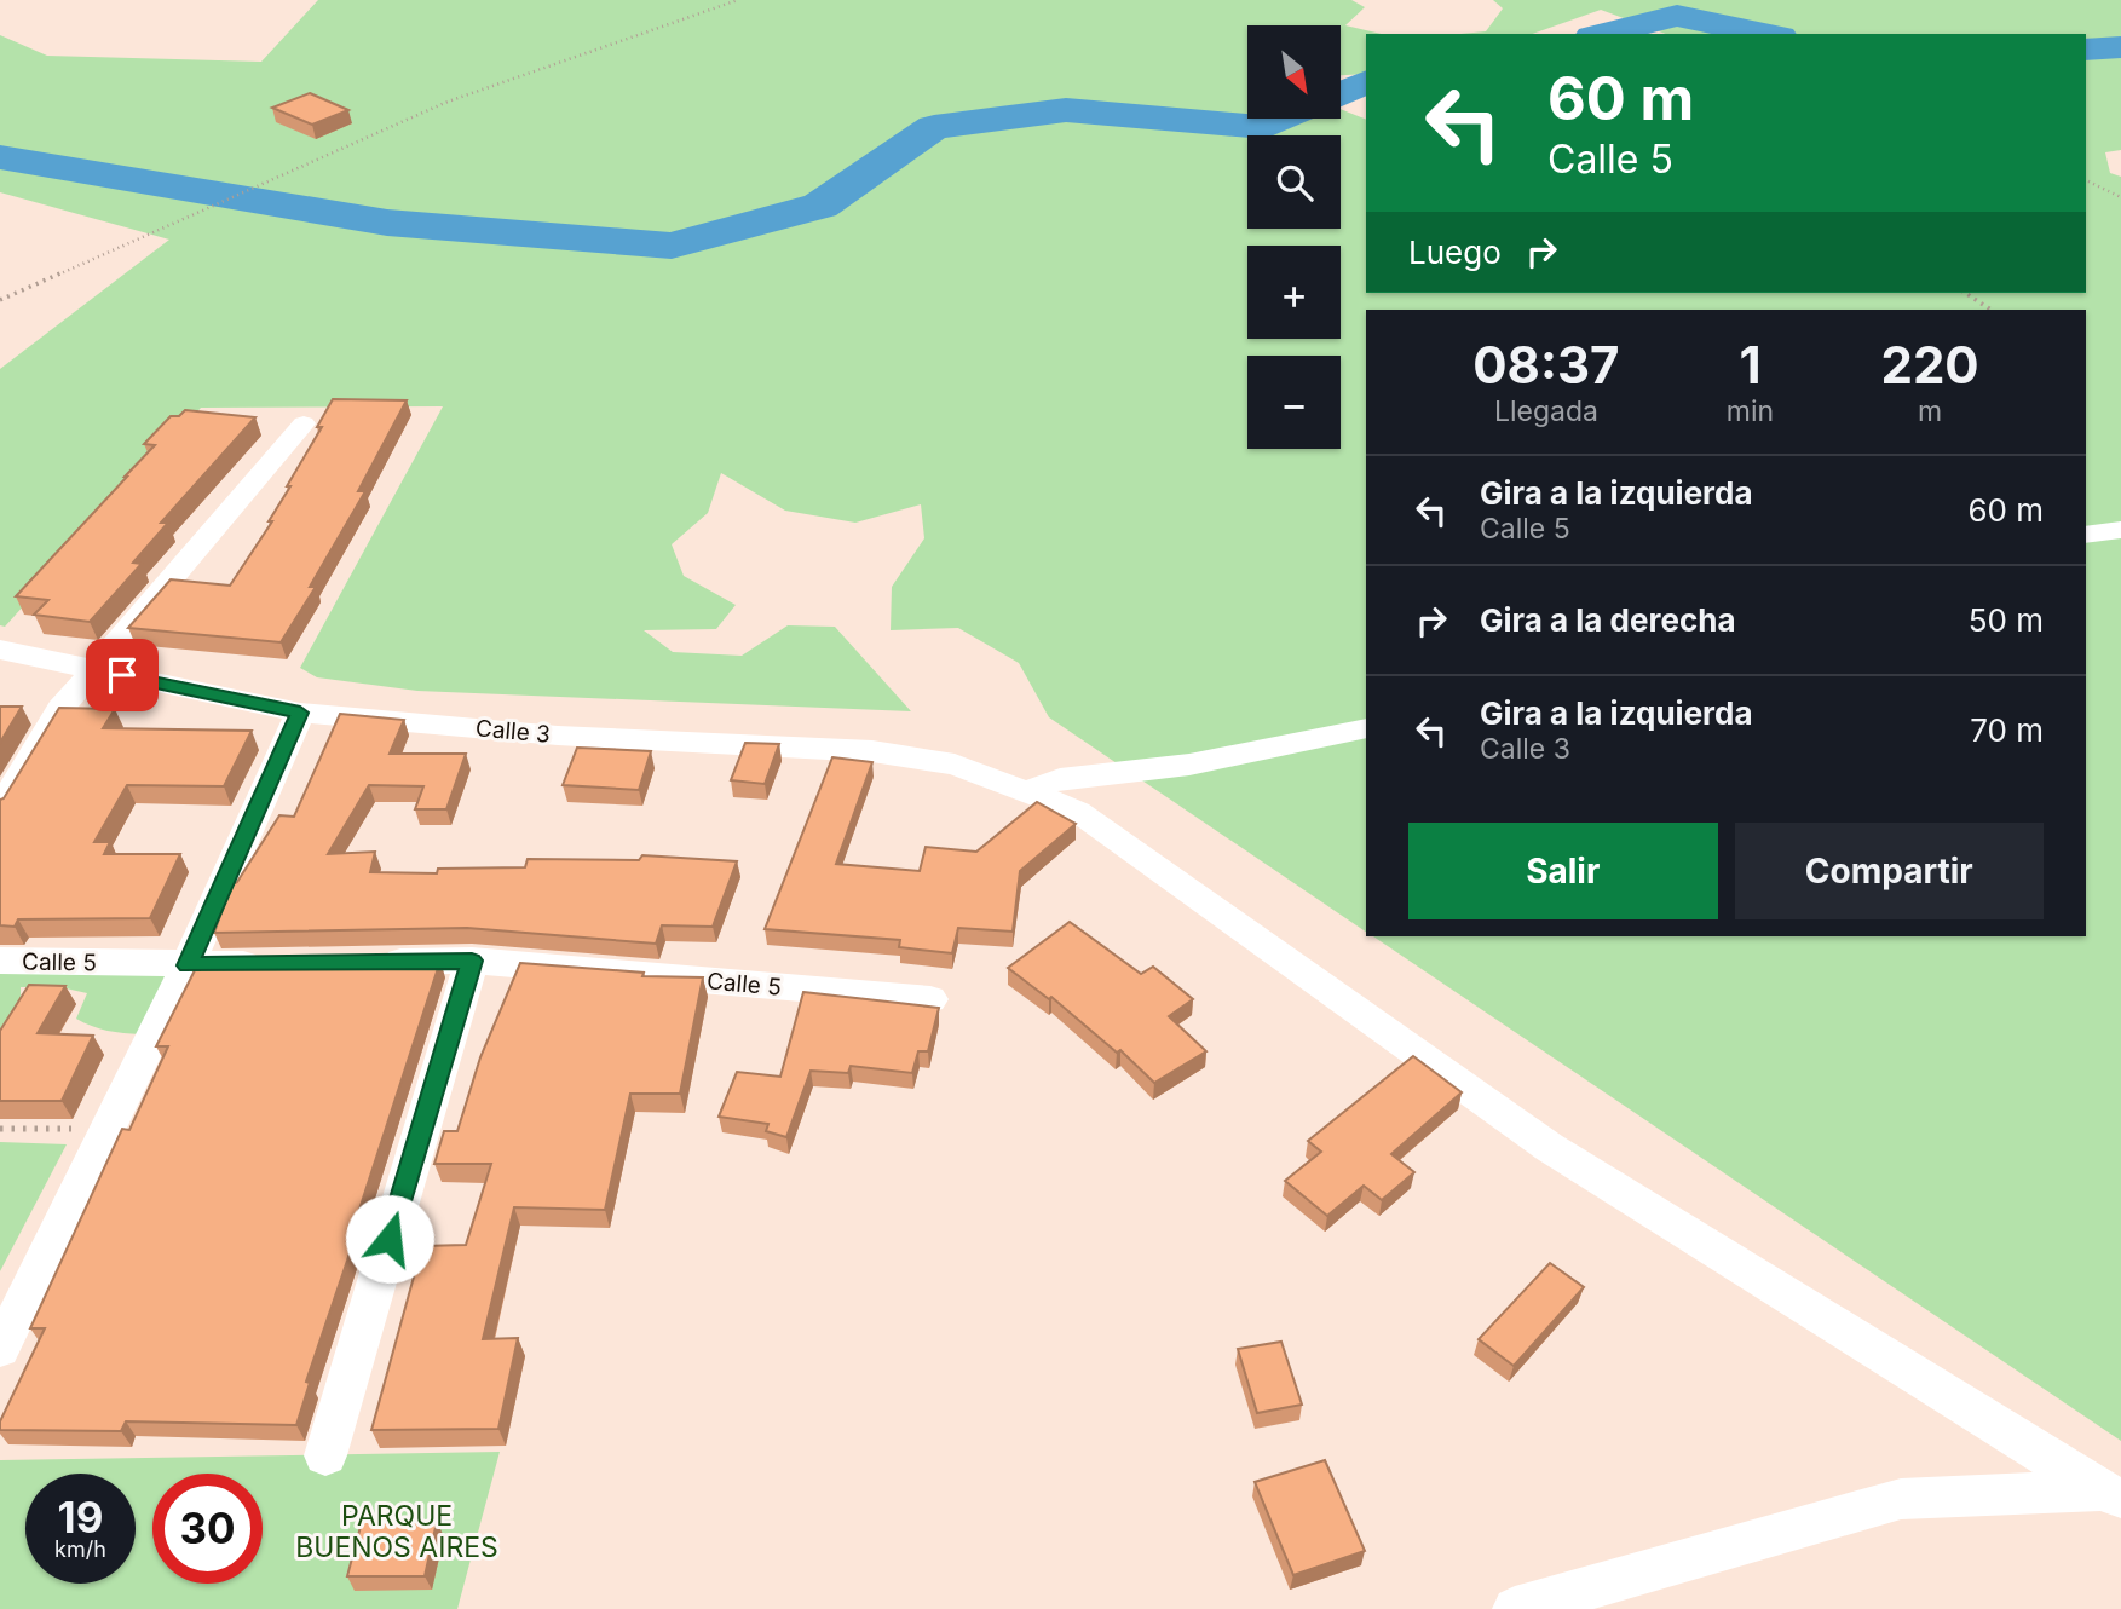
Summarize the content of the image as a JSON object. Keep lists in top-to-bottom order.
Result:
{
  "streets": {
    "street": ["Calle 3", "Calle 5"]
  },
  "parks": ["PARQUE BUENOS AIRES"],
  "north": "bottom right",
  "page": {
    "map_buttons": ["+", "−"],
    "turn": ["60 m", "Calle 5"],
    "then": "Luego",
    "eta": [
      "08:37",
      "Llegada",
      "1",
      "min",
      "220",
      "m"
    ],
    "list": [
      {
        "name": "Gira a la izquierda",
        "note": "Calle 5",
        "value": "60 m"
      },
      {
        "name": "Gira a la derecha",
        "value": "50 m"
      },
      {
        "name": "Gira a la izquierda",
        "note": "Calle 3",
        "value": "70 m"
      }
    ],
    "buttons": ["Salir", "Compartir"],
    "speed": "19 km/h",
    "limit": "30"
  }
}
